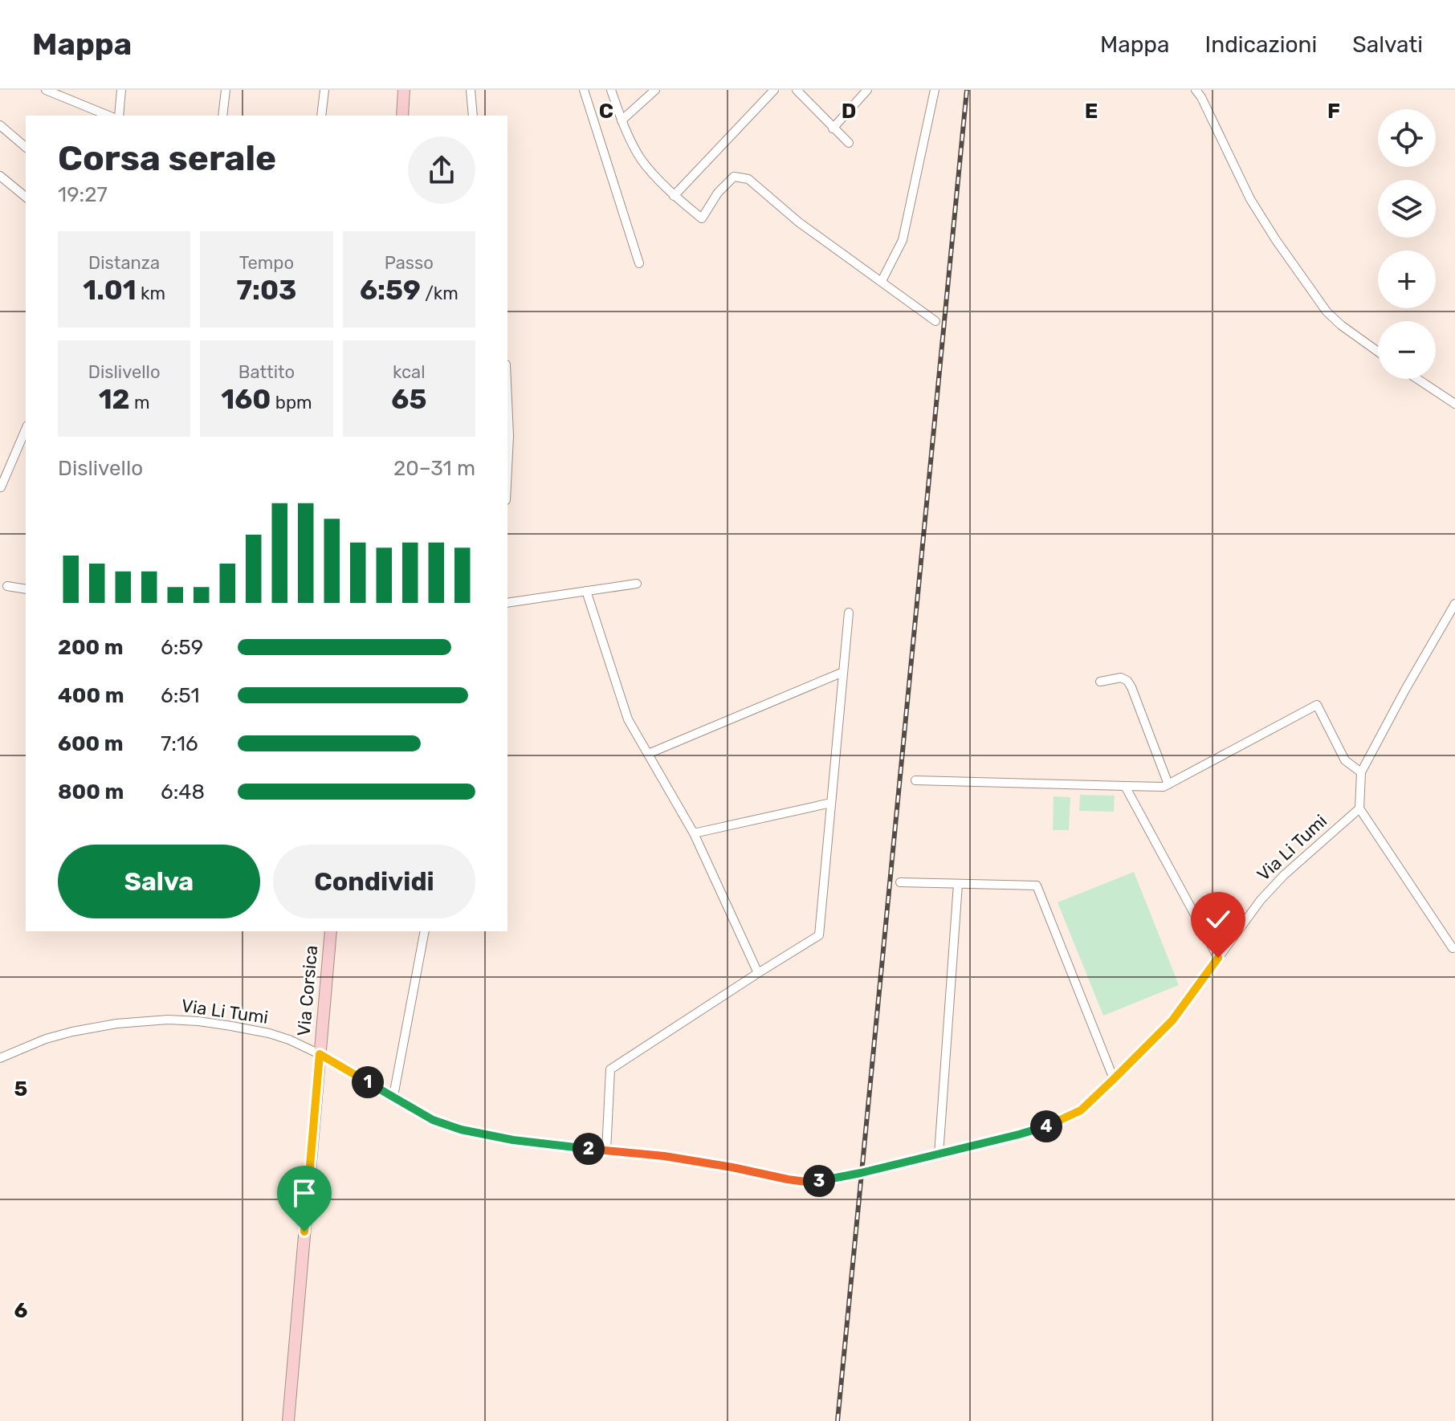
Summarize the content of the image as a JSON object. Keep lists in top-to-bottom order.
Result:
{
  "streets": {
    "main road": ["Via Corsica"],
    "street": ["Via Li Tumi"]
  },
  "crossings": [
    ["Via Li Tumi", "Via Corsica"]
  ],
  "page": {
    "header": "Mappa",
    "nav": ["Mappa", "Indicazioni", "Salvati"],
    "map_buttons": ["+", "−"],
    "heading": ["Corsa serale", "19:27"],
    "stats": [
      ["Distanza", "1.01 km"],
      ["Tempo", "7:03"],
      ["Passo", "6:59 /km"],
      ["Dislivello", "12 m"],
      ["Battito", "160 bpm"],
      ["kcal", "65"]
    ],
    "chart": ["Dislivello", "20–31 m"],
    "list": [
      {
        "name": "200 m",
        "note": "6:59"
      },
      {
        "name": "400 m",
        "note": "6:51"
      },
      {
        "name": "600 m",
        "note": "7:16"
      },
      {
        "name": "800 m",
        "note": "6:48"
      }
    ],
    "buttons": ["Salva", "Condividi"],
    "pins": [
      "1",
      "4",
      "2",
      "3"
    ]
  },
  "grid": {
    "columns": [
      "C",
      "D",
      "E",
      "F"
    ],
    "rows": ["5", "6"]
  }
}
